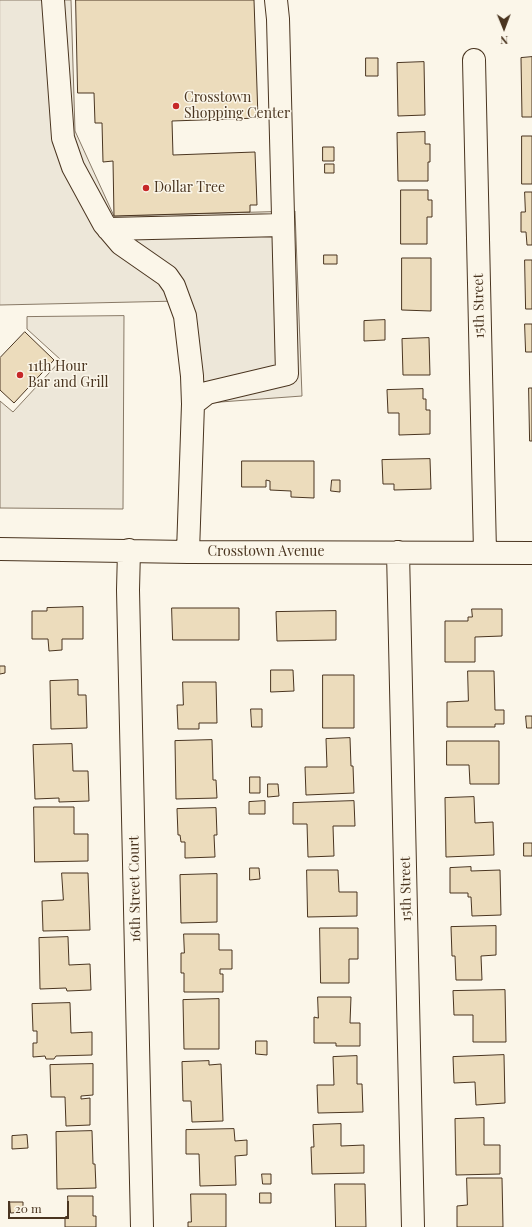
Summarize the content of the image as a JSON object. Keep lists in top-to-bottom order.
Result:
{
  "streets": {
    "street": ["15th Street", "Crosstown Avenue", "16th Street Court"]
  },
  "crossings": [
    ["15th Street", "Crosstown Avenue"],
    ["Crosstown Avenue", "16th Street Court"]
  ],
  "places": ["Crosstown Shopping Center", "Dollar Tree", "11th Hour Bar and Grill"],
  "scale_bar": "20 m",
  "north": "bottom"
}
